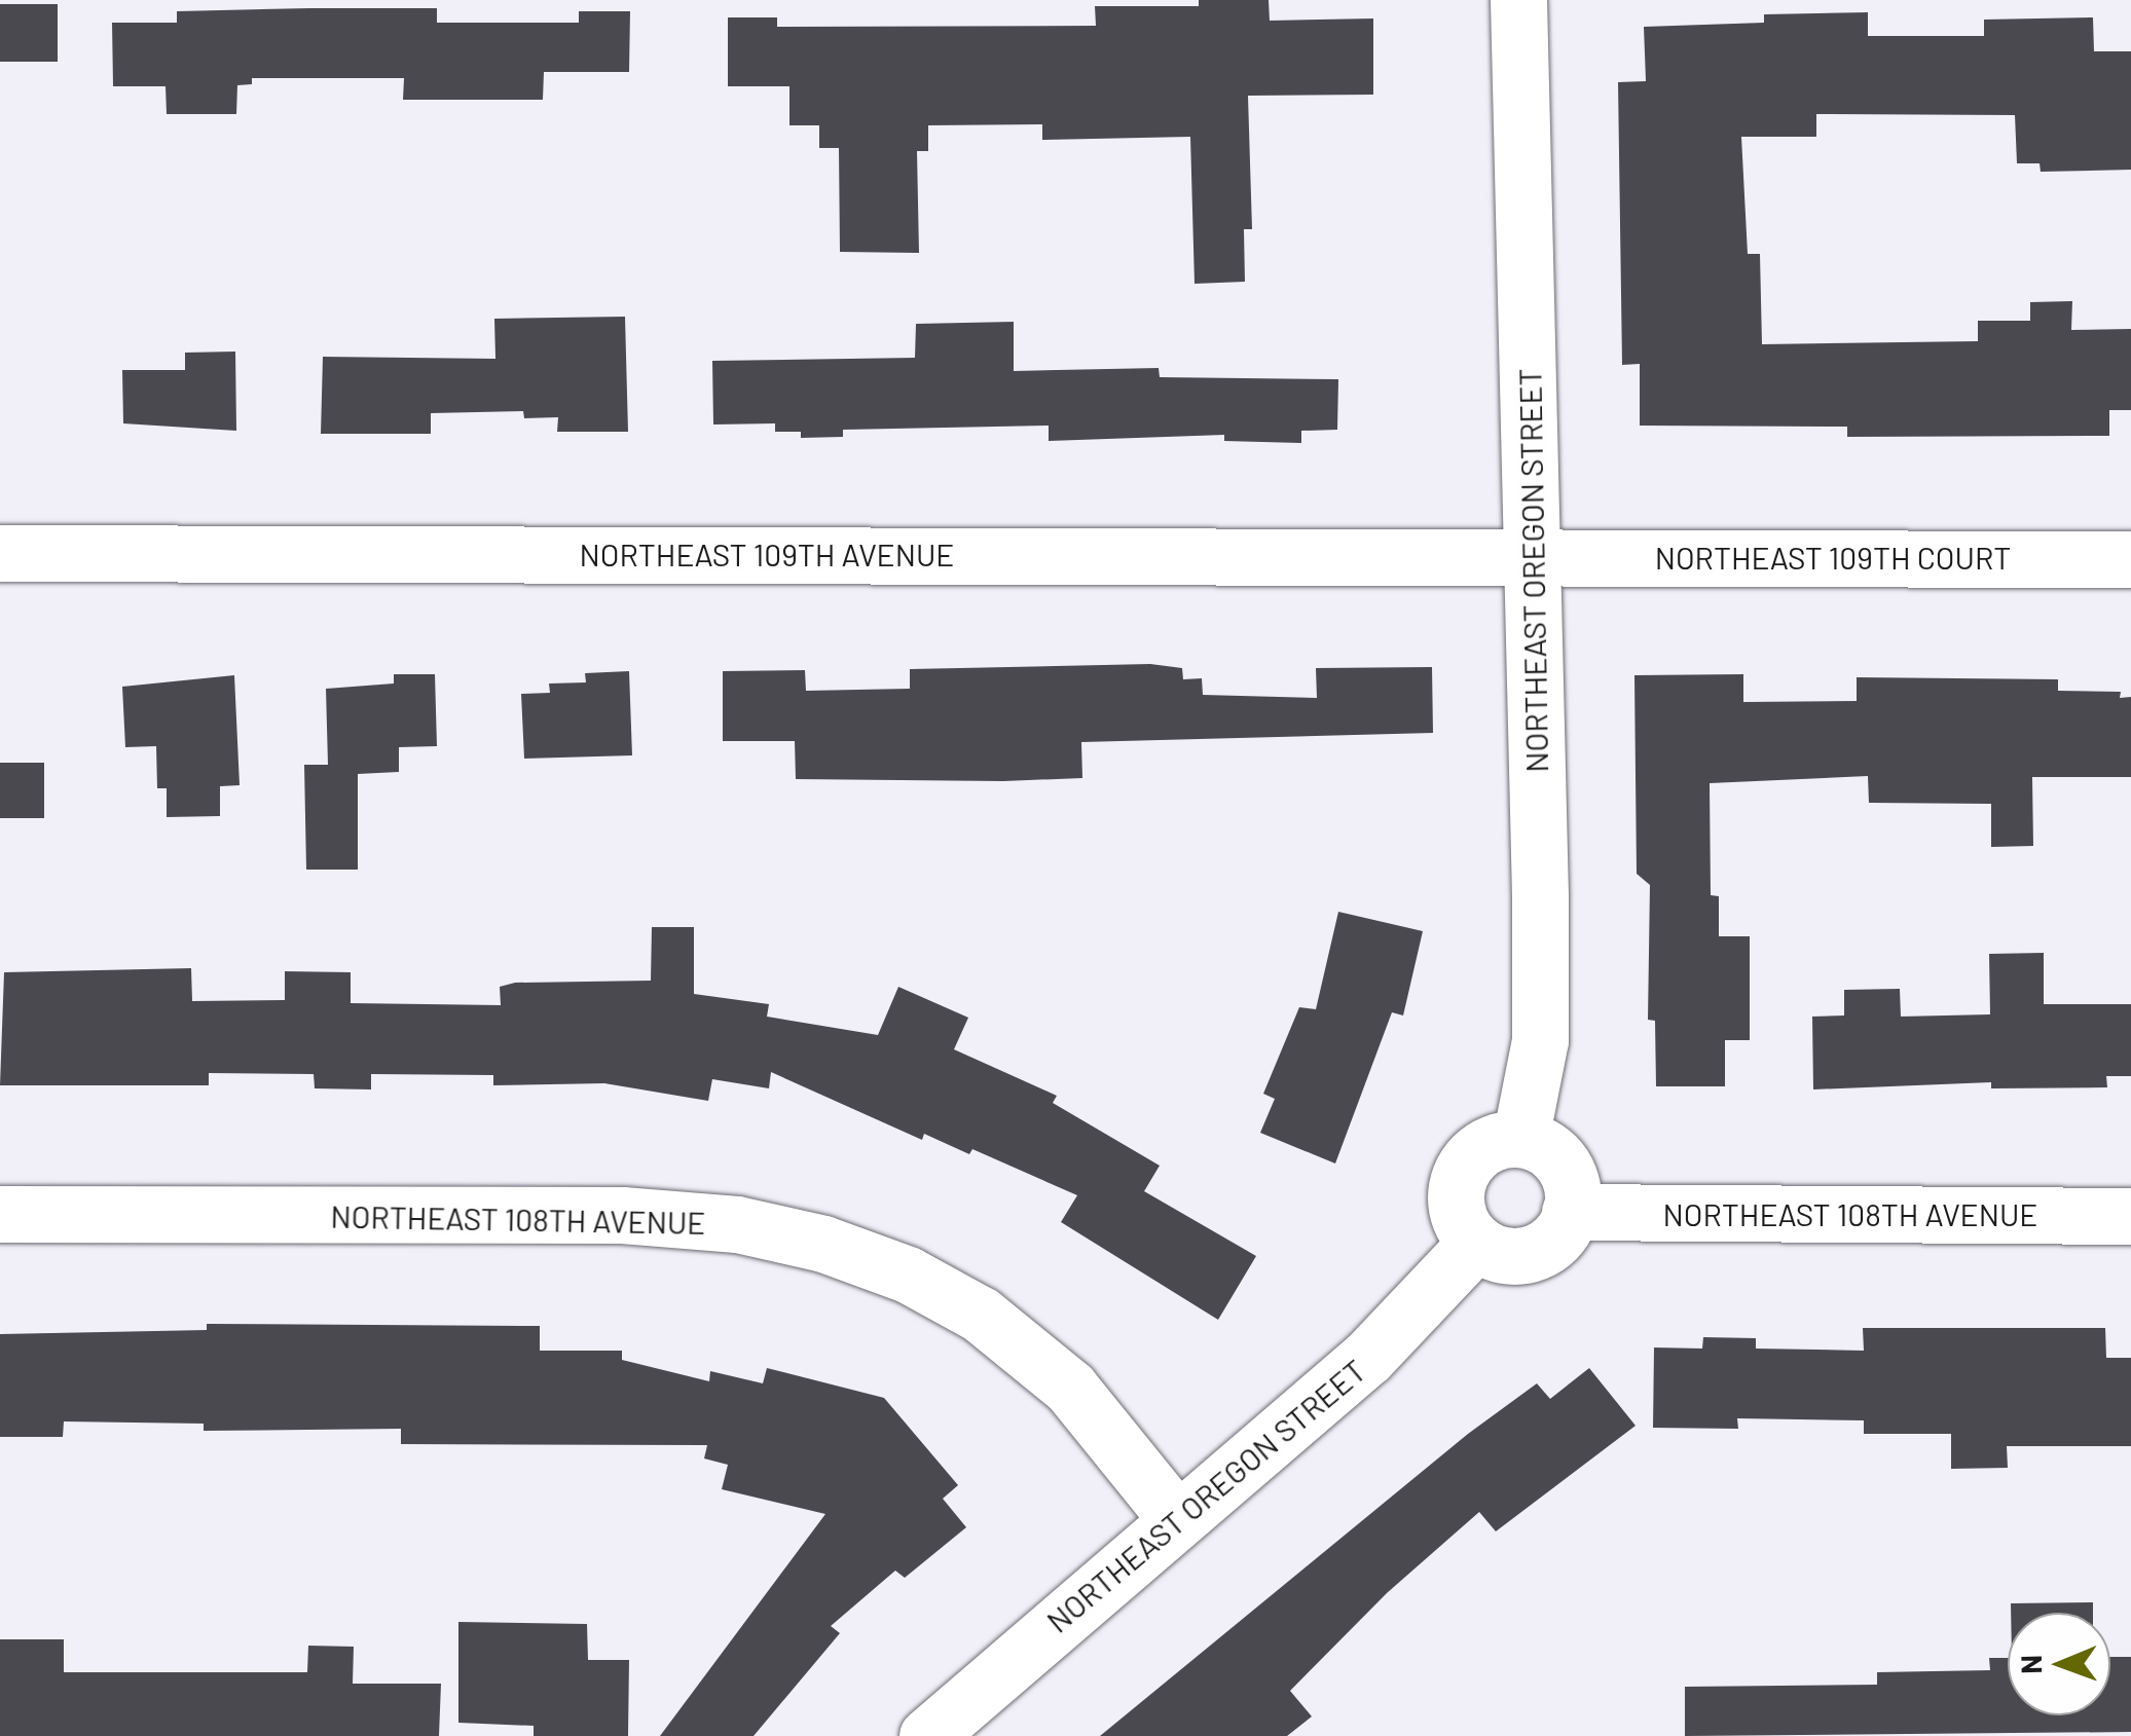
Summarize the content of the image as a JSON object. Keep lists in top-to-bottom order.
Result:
{
  "streets": {
    "street": [
      "NORTHEAST 109TH AVENUE",
      "NORTHEAST 109TH COURT",
      "NORTHEAST OREGON STREET",
      "NORTHEAST 108TH AVENUE"
    ]
  },
  "crossings": [
    ["NORTHEAST 109TH AVENUE", "NORTHEAST 109TH COURT"],
    ["NORTHEAST 109TH AVENUE", "NORTHEAST OREGON STREET"],
    ["NORTHEAST 109TH COURT", "NORTHEAST OREGON STREET"],
    ["NORTHEAST OREGON STREET", "NORTHEAST 108TH AVENUE"]
  ],
  "north": "left"
}
